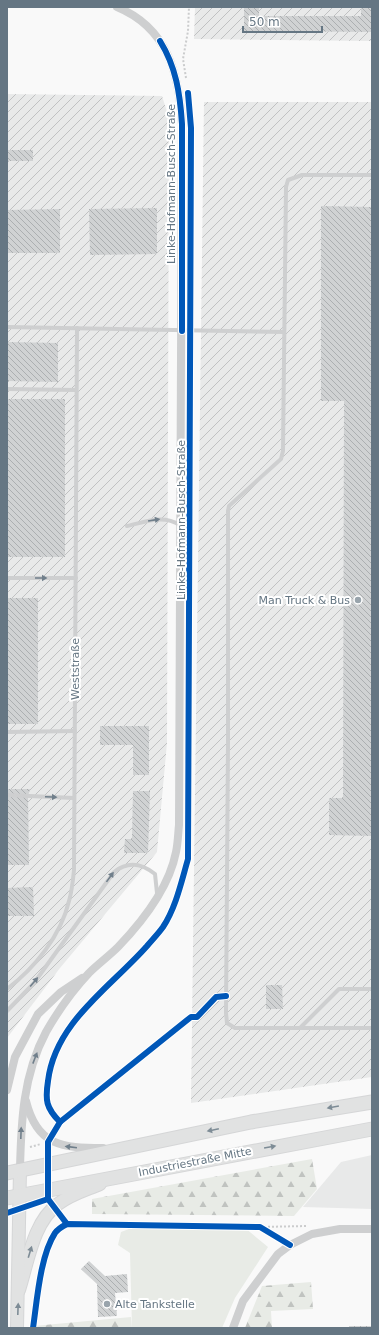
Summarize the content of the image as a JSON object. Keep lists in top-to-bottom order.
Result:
{
  "streets": {
    "main road": ["Industriestraße Mitte"],
    "street": ["Linke-Hofmann-Busch-Straße"],
    "lane": ["Weststraße"]
  },
  "places": ["Man Truck & Bus", "Alte Tankstelle"],
  "scale_bar": "50 m"
}
